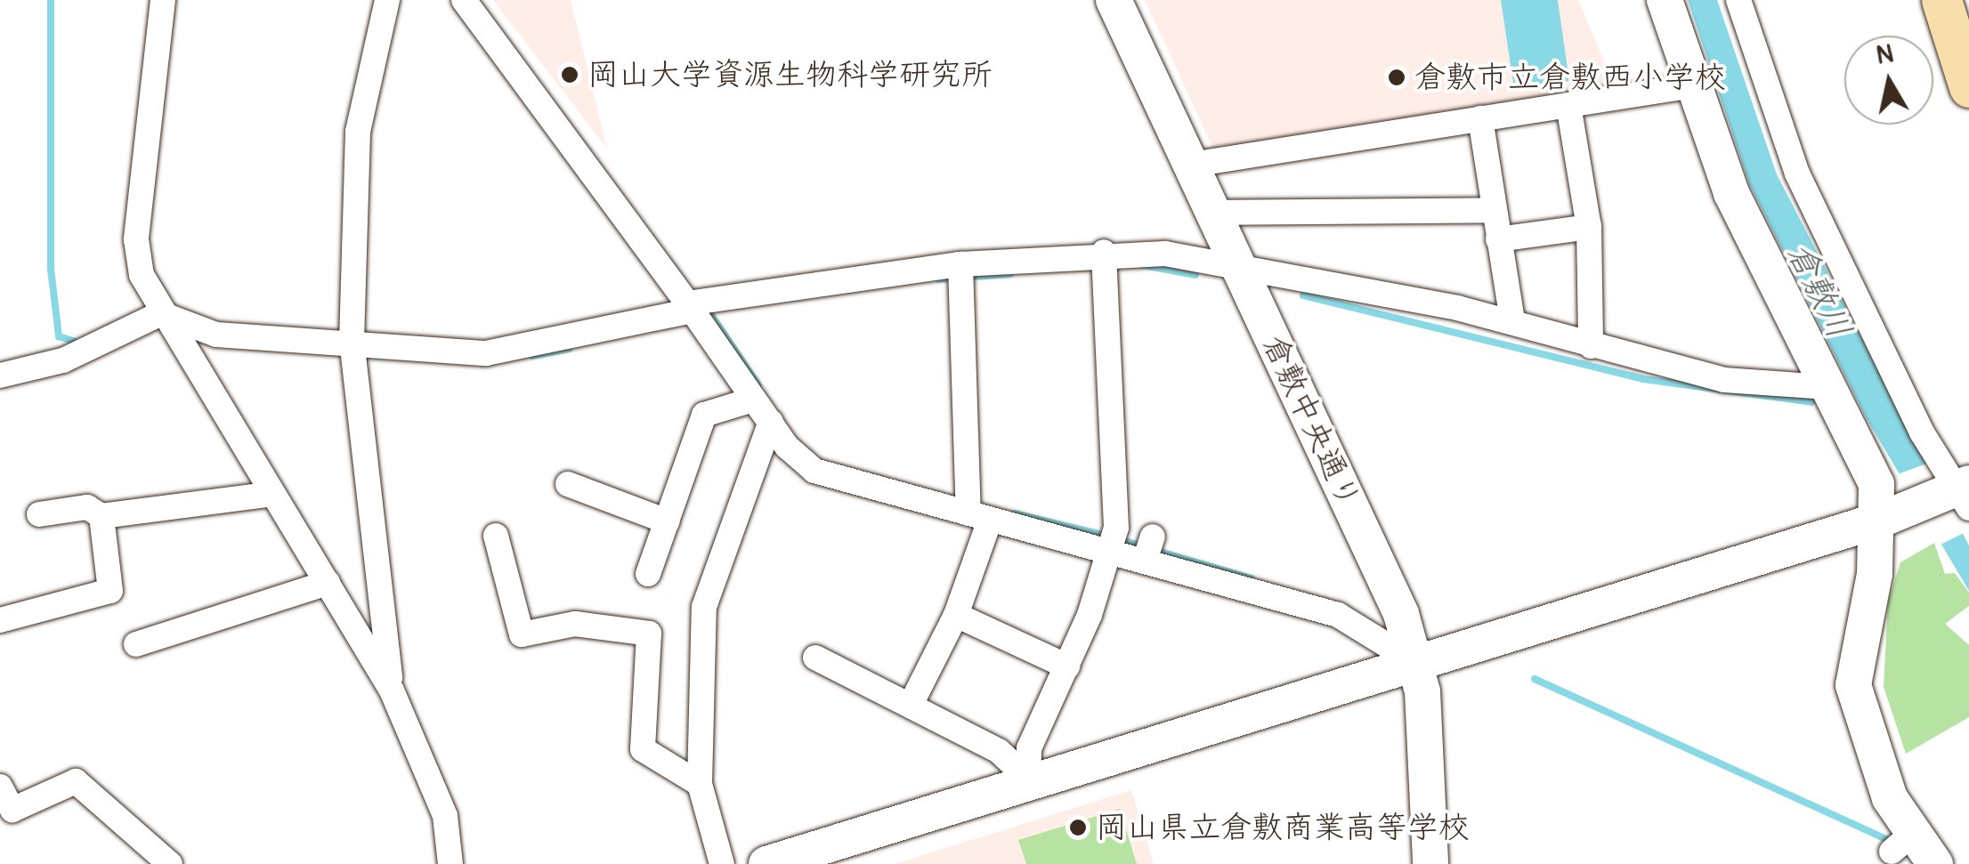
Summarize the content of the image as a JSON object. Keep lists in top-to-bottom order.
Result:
{
  "streets": {
    "street": ["倉敷中央通り"]
  },
  "water": ["倉敷川"],
  "places": ["岡山大学資源生物科学研究所", "倉敷市立倉敷西小学校", "岡山県立倉敷商業高等学校"],
  "north": "top"
}
